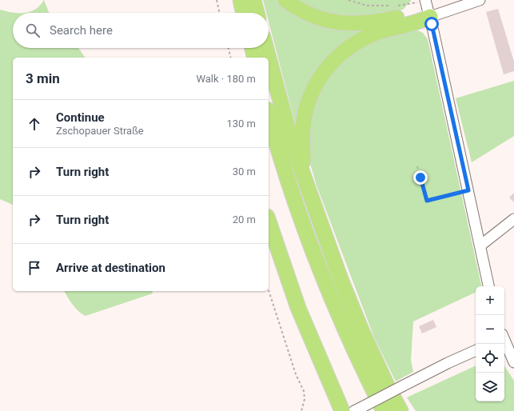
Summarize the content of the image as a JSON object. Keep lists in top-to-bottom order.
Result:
{
  "page": {
    "search": "Search here",
    "heading": ["3 min", "Walk · 180 m"],
    "list": [
      ["Continue", "Zschopauer Straße", "130 m"],
      ["Turn right", "30 m"],
      ["Turn right", "20 m"],
      "Arrive at destination"
    ],
    "map_buttons": ["+", "−"]
  }
}
